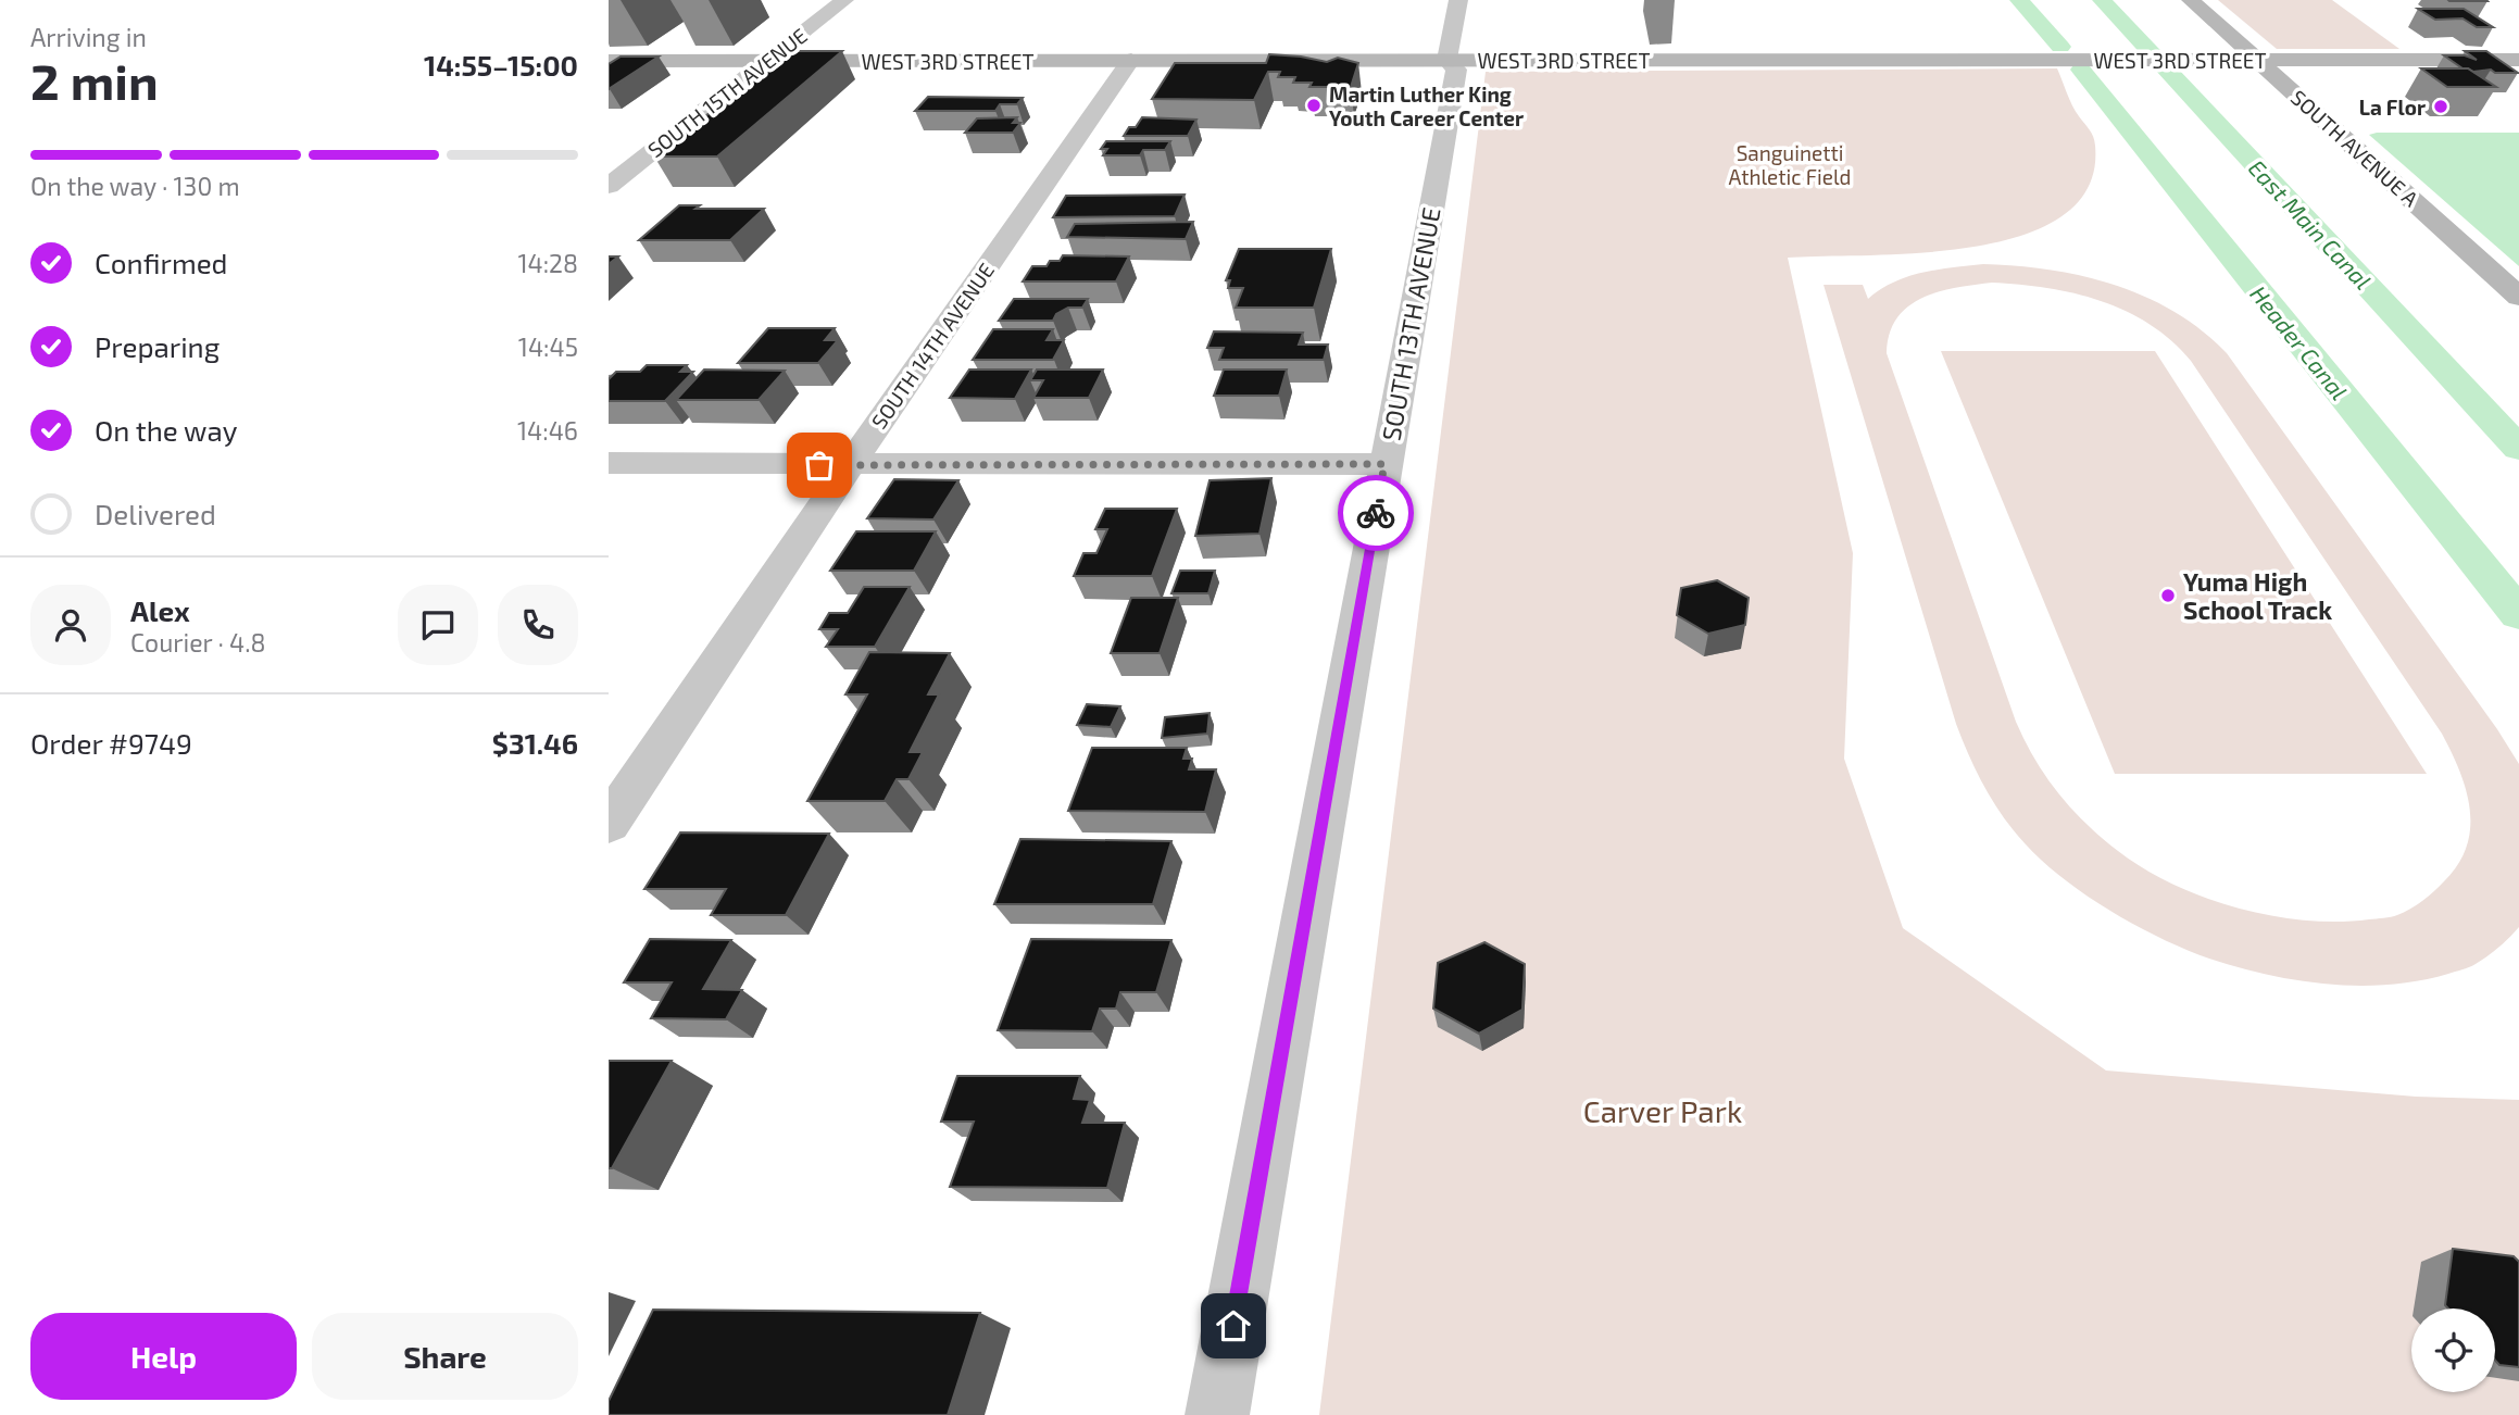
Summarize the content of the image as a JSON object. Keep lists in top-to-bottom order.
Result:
{
  "streets": {
    "street": [
      "WEST 3RD STREET",
      "SOUTH 15TH AVENUE",
      "SOUTH AVENUE A",
      "SOUTH 13TH AVENUE",
      "SOUTH 14TH AVENUE"
    ]
  },
  "crossings": [
    ["WEST 3RD STREET", "SOUTH 15TH AVENUE"],
    ["WEST 3RD STREET", "SOUTH AVENUE A"],
    ["WEST 3RD STREET", "SOUTH 13TH AVENUE"],
    ["WEST 3RD STREET", "SOUTH 14TH AVENUE"]
  ],
  "water": ["East Main Canal", "Header Canal"],
  "parks": ["Sanguinetti Athletic Field", "Carver Park"],
  "places": ["Martin Luther King Youth Career Center", "La Flor", "Yuma High School Track"],
  "page": {
    "heading": ["2 min", "Arriving in", "14:55–15:00"],
    "panel": [
      "Alex",
      "Courier · 4.8",
      "Order #9749",
      "$31.46"
    ],
    "bar": "On the way · 130 m",
    "list": [
      ["Confirmed", "14:28"],
      ["Preparing", "14:45"],
      ["On the way", "14:46"],
      "Delivered"
    ],
    "buttons": ["Help", "Share"]
  }
}
